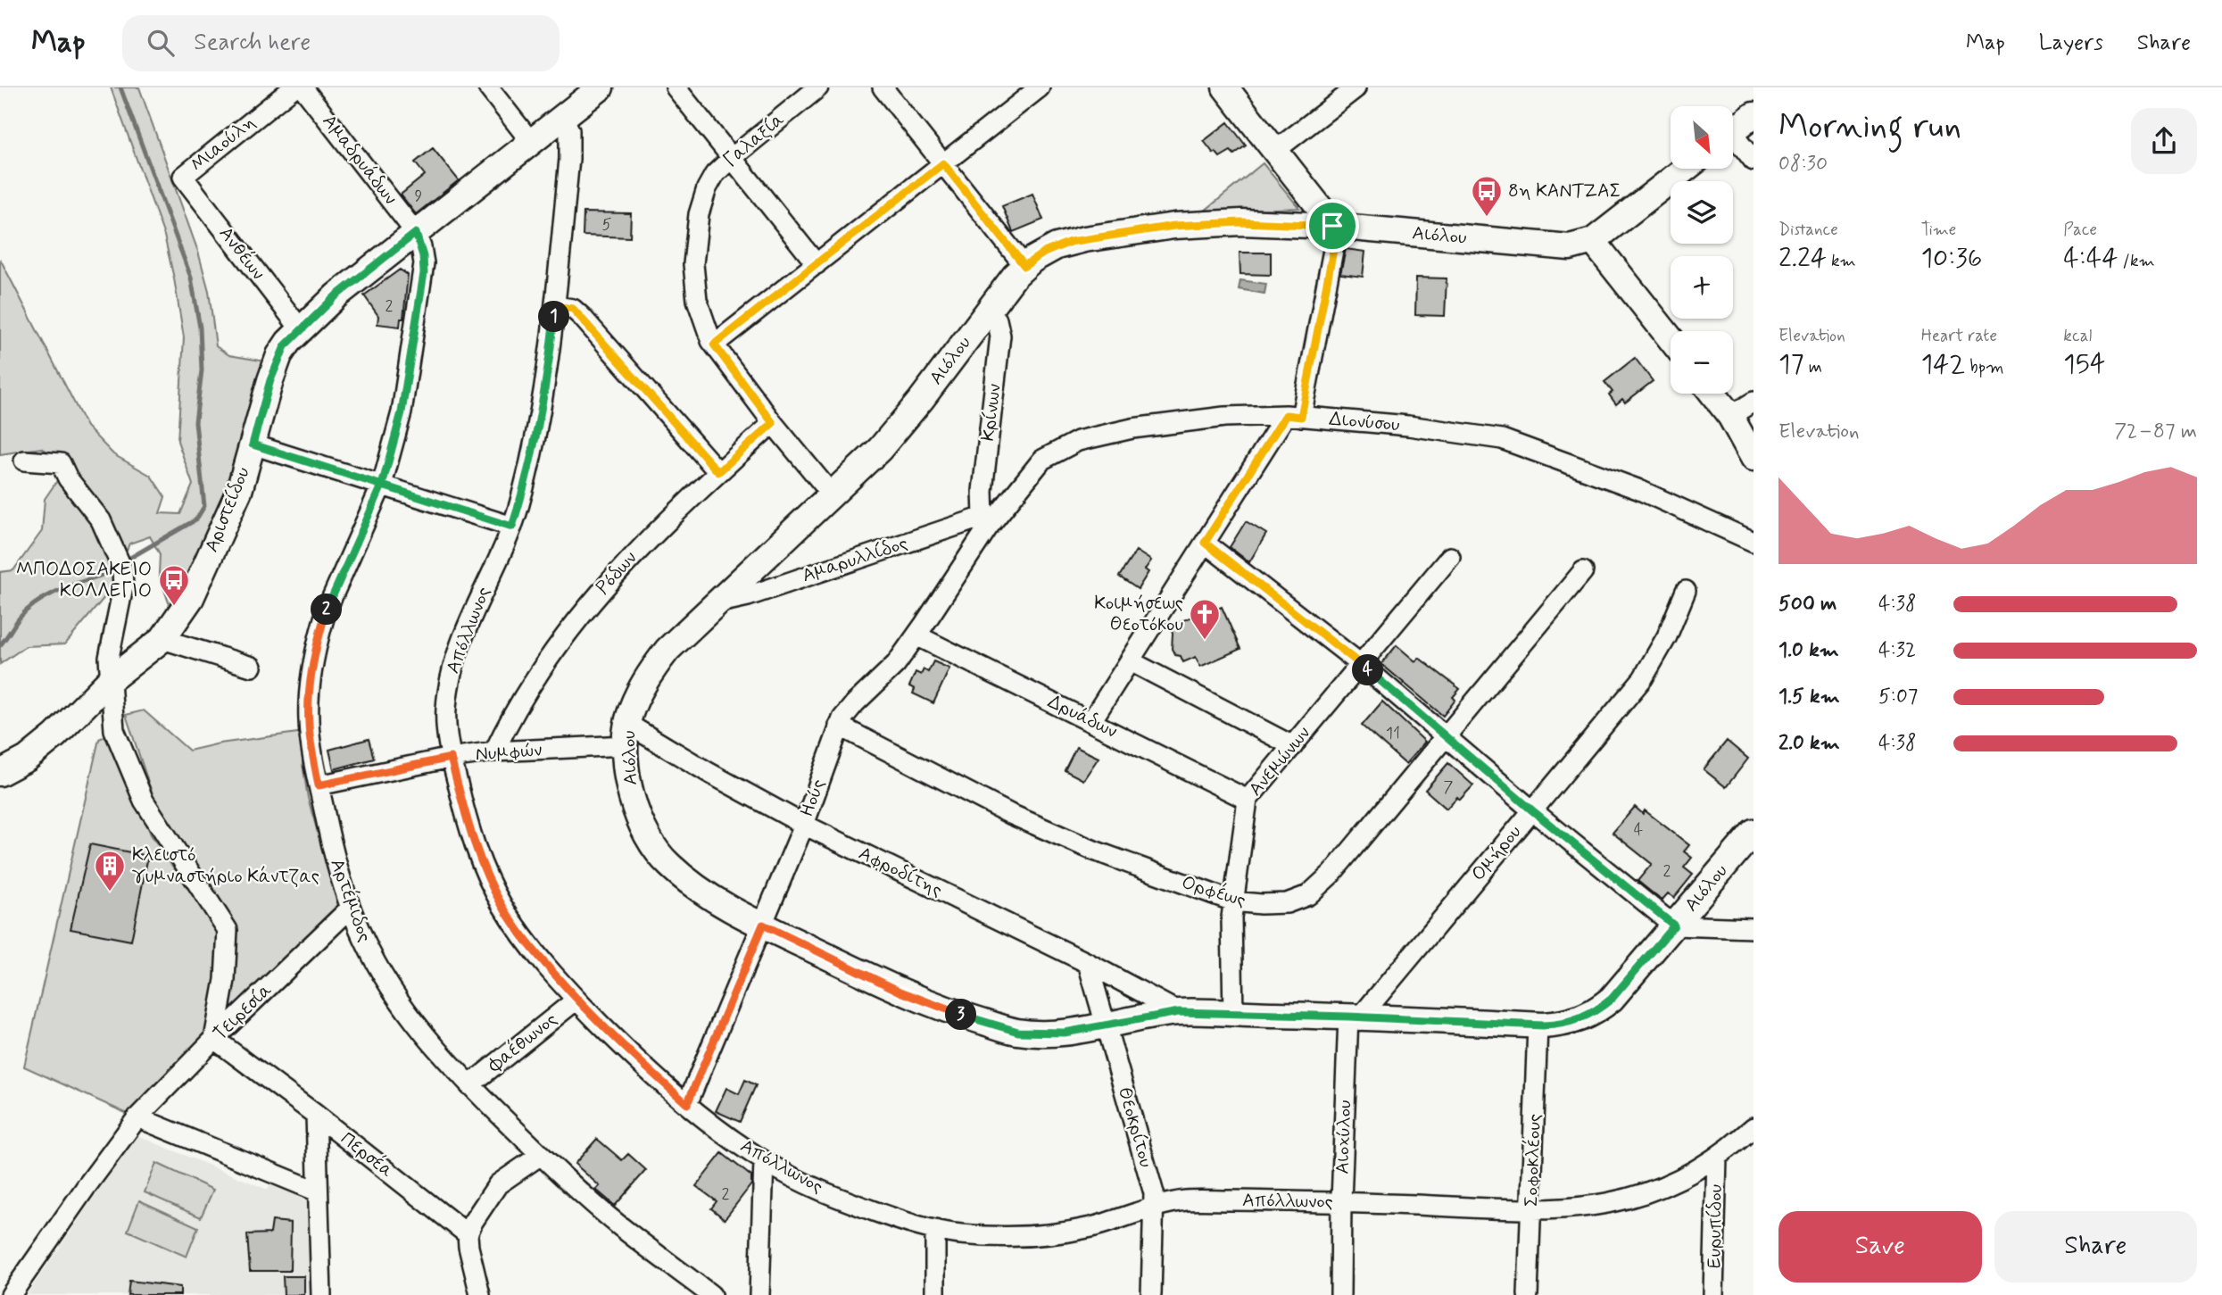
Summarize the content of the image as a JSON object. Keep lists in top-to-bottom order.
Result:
{
  "streets": {
    "street": [
      "Γαλαξία",
      "Μιαούλη",
      "Αμαδρυάδων",
      "Αιόλου",
      "Ανθέων",
      "Κρίνων",
      "Διονύσου",
      "Αριστείδου",
      "Αμαρυλλίδος",
      "Ρόδων",
      "Απόλλωνος",
      "Δρυάδων",
      "Νυμφών",
      "Ανεμώνων",
      "Ηούς",
      "Ομήρου",
      "Αφροδίτης",
      "Ορφέως",
      "Αρτέμιδος",
      "Tειρεσία",
      "Φαέθωνος",
      "Θεοκρίτου",
      "Αιοχύλου",
      "Περσέα",
      "Σοφοκλέους",
      "Ευρυπίδου"
    ]
  },
  "crossings": [
    ["Γαλαξία", "Αιόλου"],
    ["Γαλαξία", "Ρόδων"],
    ["Μιαούλη", "Ανθέων"],
    ["Αμαδρυάδων", "Αριστείδου"],
    ["Αμαδρυάδων", "Αρτέμιδος"],
    ["Αιόλου", "Κρίνων"],
    ["Αιόλου", "Αμαρυλλίδος"],
    ["Αιόλου", "Νυμφών"],
    ["Αιόλου", "Ανεμώνων"],
    ["Αιόλου", "Ηούς"],
    ["Αιόλου", "Ομήρου"],
    ["Αιόλου", "Αφροδίτης"],
    ["Αιόλου", "Θεοκρίτου"],
    ["Αιόλου", "Αιοχύλου"],
    ["Αιόλου", "Σοφοκλέους"],
    ["Ανθέων", "Αριστείδου"],
    ["Κρίνων", "Διονύσου"],
    ["Κρίνων", "Αμαρυλλίδος"],
    ["Κρίνων", "Ηούς"],
    ["Διονύσου", "Αμαρυλλίδος"],
    ["Διονύσου", "Ηούς"],
    ["Αριστείδου", "Απόλλωνος"],
    ["Αριστείδου", "Αρτέμιδος"],
    ["Αμαρυλλίδος", "Ηούς"],
    ["Ρόδων", "Νυμφών"],
    ["Απόλλωνος", "Νυμφών"],
    ["Απόλλωνος", "Ηούς"],
    ["Απόλλωνος", "Φαέθωνος"],
    ["Απόλλωνος", "Θεοκρίτου"],
    ["Απόλλωνος", "Αιοχύλου"],
    ["Απόλλωνος", "Σοφοκλέους"],
    ["Απόλλωνος", "Ευρυπίδου"],
    ["Δρυάδων", "Ανεμώνων"],
    ["Δρυάδων", "Ηούς"],
    ["Νυμφών", "Αφροδίτης"],
    ["Νυμφών", "Αρτέμιδος"],
    ["Ανεμώνων", "Ορφέως"],
    ["Ηούς", "Αφροδίτης"],
    ["Ηούς", "Ορφέως"],
    ["Ομήρου", "Αιοχύλου"],
    ["Αφροδίτης", "Θεοκρίτου"],
    ["Αρτέμιδος", "Tειρεσία"],
    ["Αρτέμιδος", "Φαέθωνος"],
    ["Tειρεσία", "Περσέα"]
  ],
  "places": {
    "bus stop": ["8η ΚΑΝΤΖΑΣ", "ΜΠΟΔΟΣΑΚΕΙΟ ΚΟΛΛΕΓΙΟ"],
    "church": ["Κοιμήσεως Θεοτόκου"],
    "building": ["Κλειστό γυμναστήριο Κάντζας"]
  },
  "house_numbers": [
    "9",
    "5",
    "2",
    "11",
    "7",
    "4",
    "2",
    "2"
  ],
  "north": "bottom right",
  "page": {
    "header": "Map",
    "search": "Search here",
    "nav": ["Map", "Layers", "Share"],
    "heading": ["Morning run", "08:30"],
    "map_buttons": ["+", "−"],
    "stats": [
      ["Distance", "2.24 km"],
      ["Time", "10:36"],
      ["Pace", "4:44 /km"],
      ["Elevation", "17 m"],
      ["Heart rate", "142 bpm"],
      ["kcal", "154"]
    ],
    "pins": [
      "1",
      "2",
      "4",
      "3"
    ],
    "chart": ["Elevation", "72–87 m"],
    "list": [
      {
        "name": "500 m",
        "note": "4:38"
      },
      {
        "name": "1.0 km",
        "note": "4:32"
      },
      {
        "name": "1.5 km",
        "note": "5:07"
      },
      {
        "name": "2.0 km",
        "note": "4:38"
      }
    ],
    "buttons": ["Save", "Share"]
  }
}
